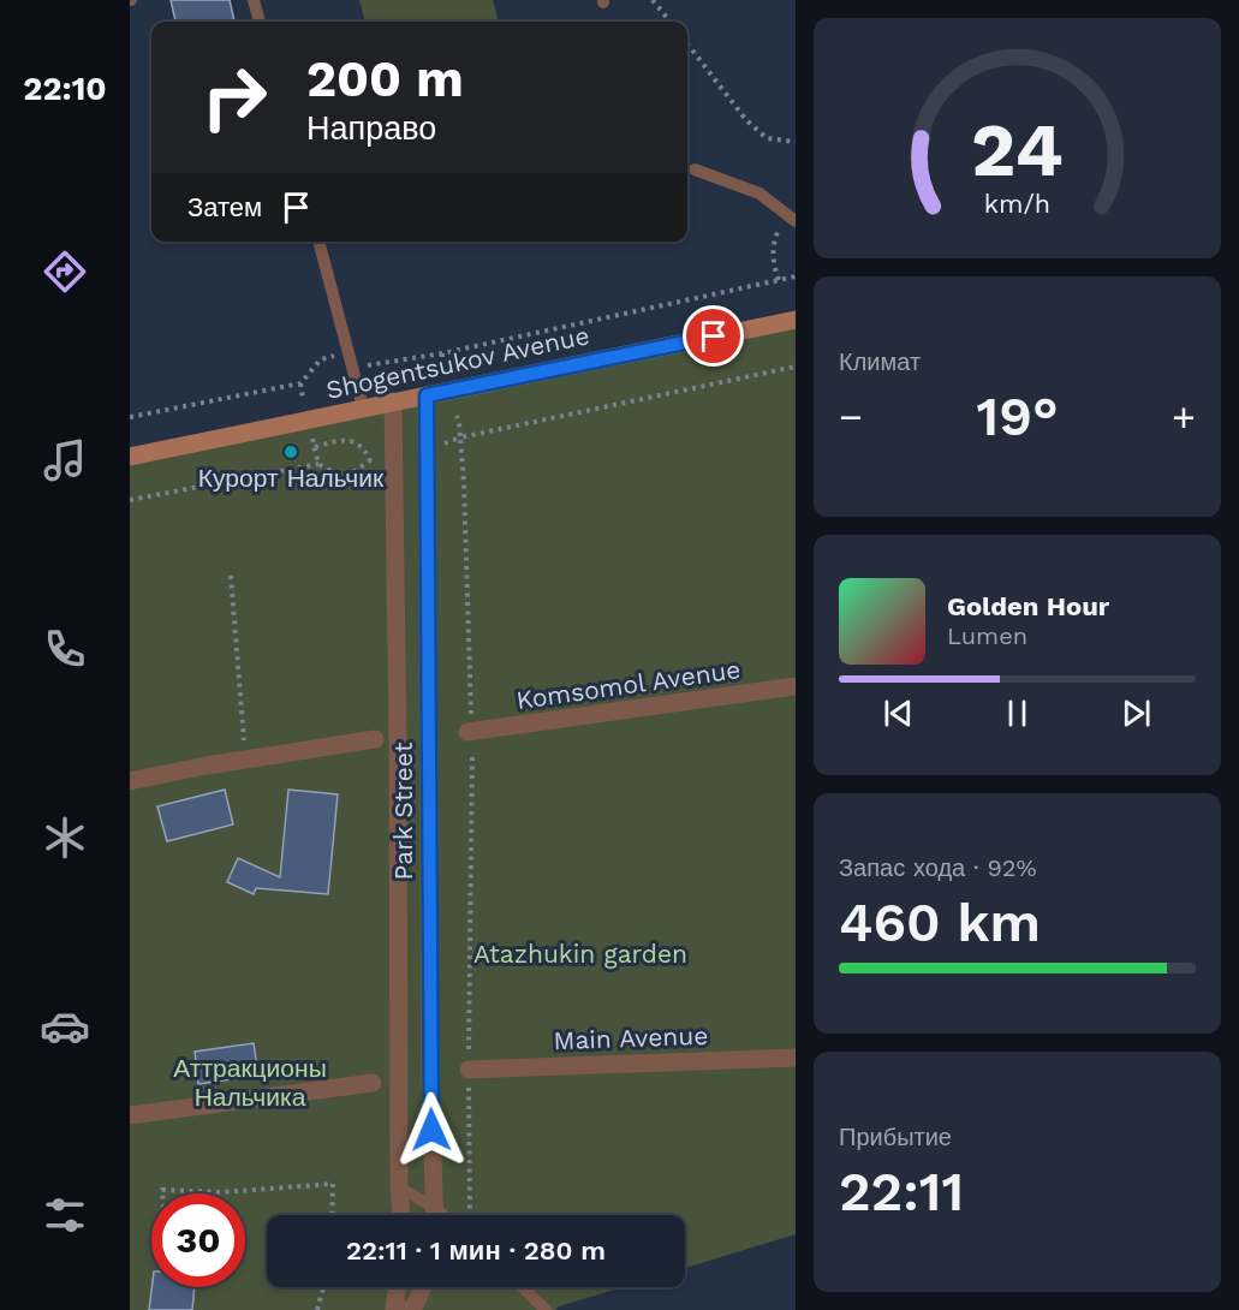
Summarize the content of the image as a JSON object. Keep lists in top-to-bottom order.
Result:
{
  "streets": {
    "street": [
      "Shogentsukov Avenue",
      "Komsomol Avenue",
      "Park Street",
      "Main Avenue"
    ]
  },
  "crossings": [
    ["Shogentsukov Avenue", "Park Street"]
  ],
  "parks": ["Atazhukin garden", "Аттракционы Нальчика"],
  "places": ["Курорт Нальчик"],
  "page": {
    "tabs": "22:10",
    "turn": ["200 m", "Направо"],
    "then": "Затем",
    "tile": [
      "Климат",
      ["Запас хода · 92%", "460 km"],
      ["Прибытие", "22:11"]
    ],
    "heat": ["−", "19°", "+"],
    "song": ["Golden Hour", "Lumen"],
    "limit": "30",
    "trip": "22:11 · 1 мин · 280 m",
    "gauge": ["24", "km/h"]
  }
}
